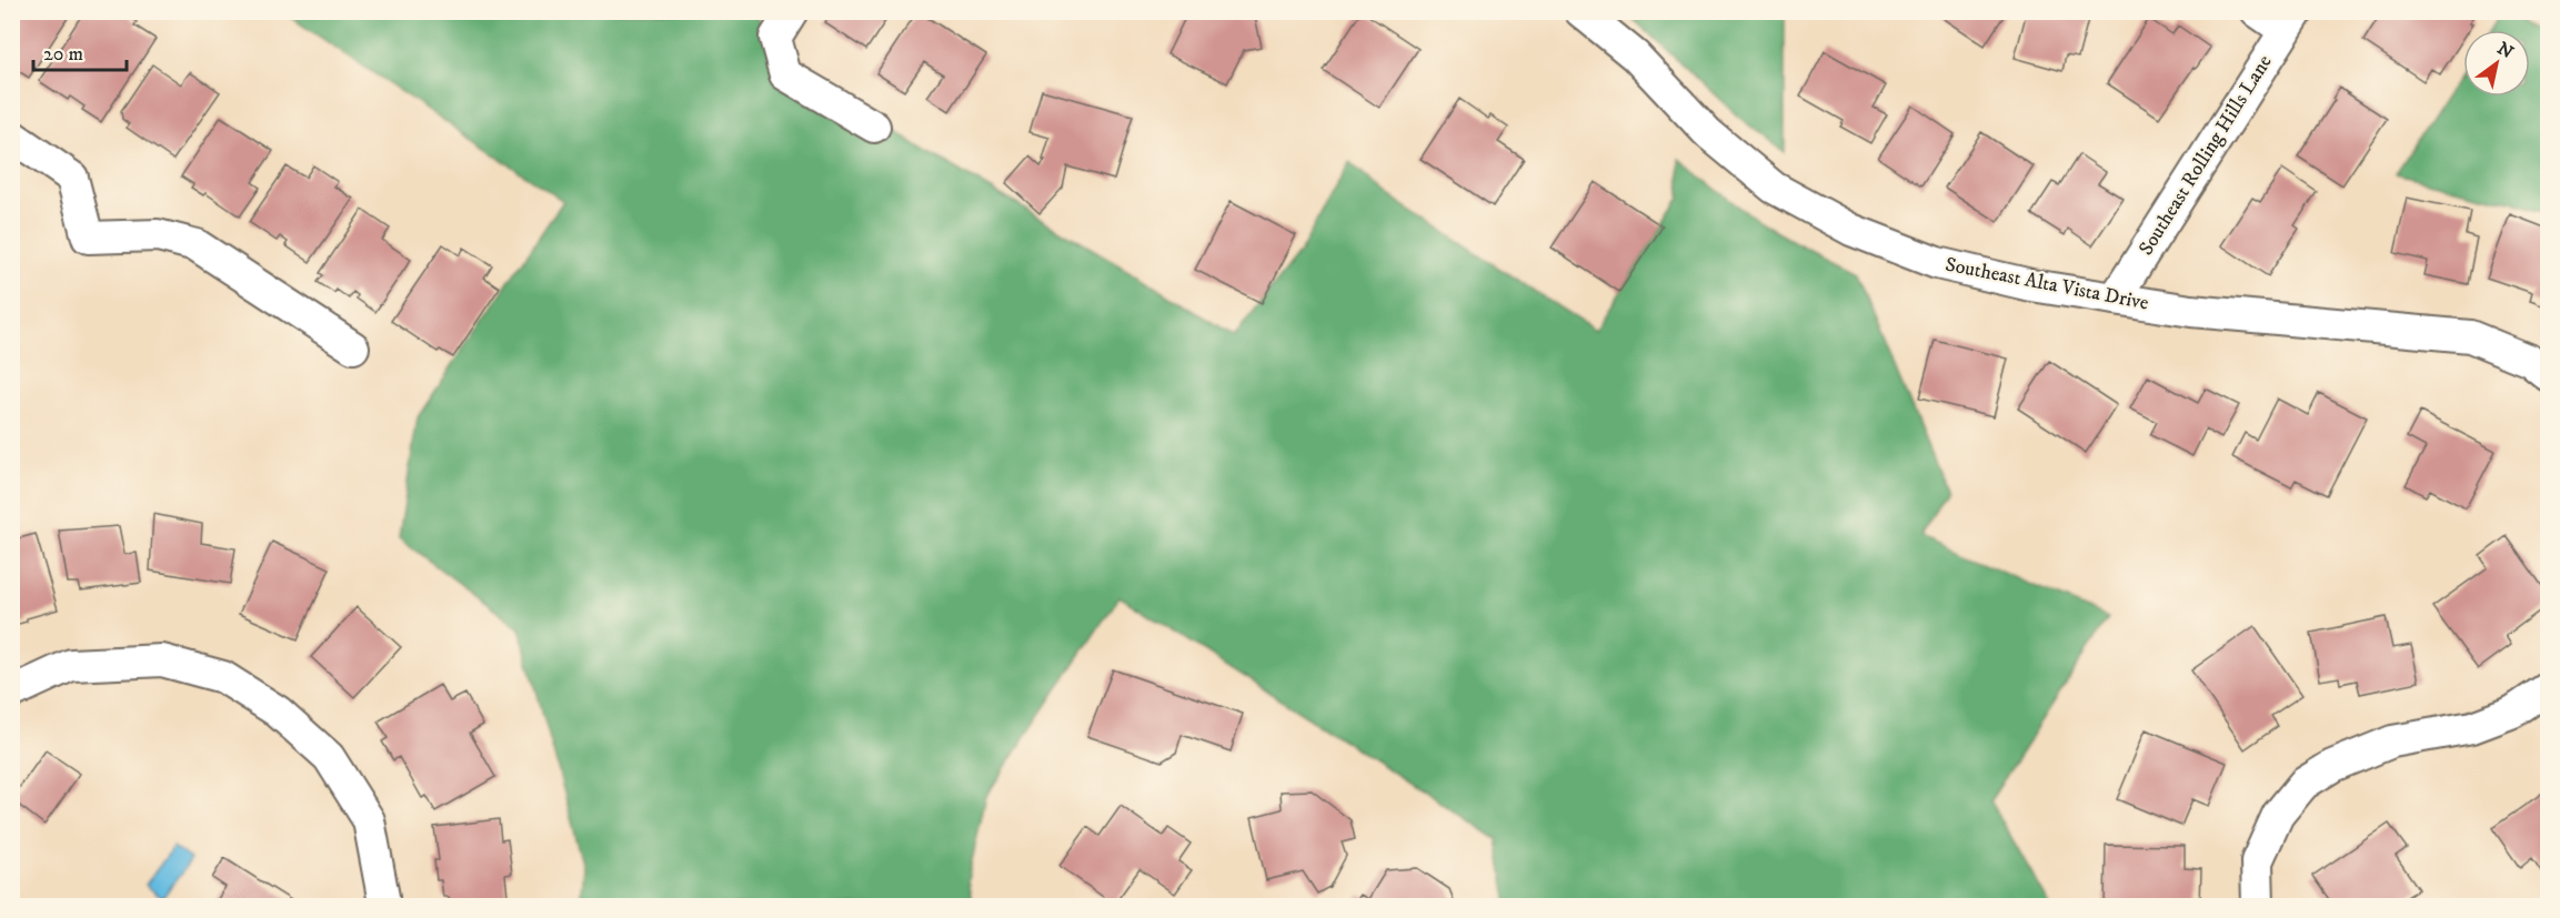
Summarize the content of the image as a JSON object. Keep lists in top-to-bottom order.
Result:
{
  "streets": {
    "street": ["Southeast Rolling Hills Lane", "Southeast Alta Vista Drive"]
  },
  "crossings": [
    ["Southeast Rolling Hills Lane", "Southeast Alta Vista Drive"]
  ],
  "scale_bar": "20 m",
  "north": "top right"
}
